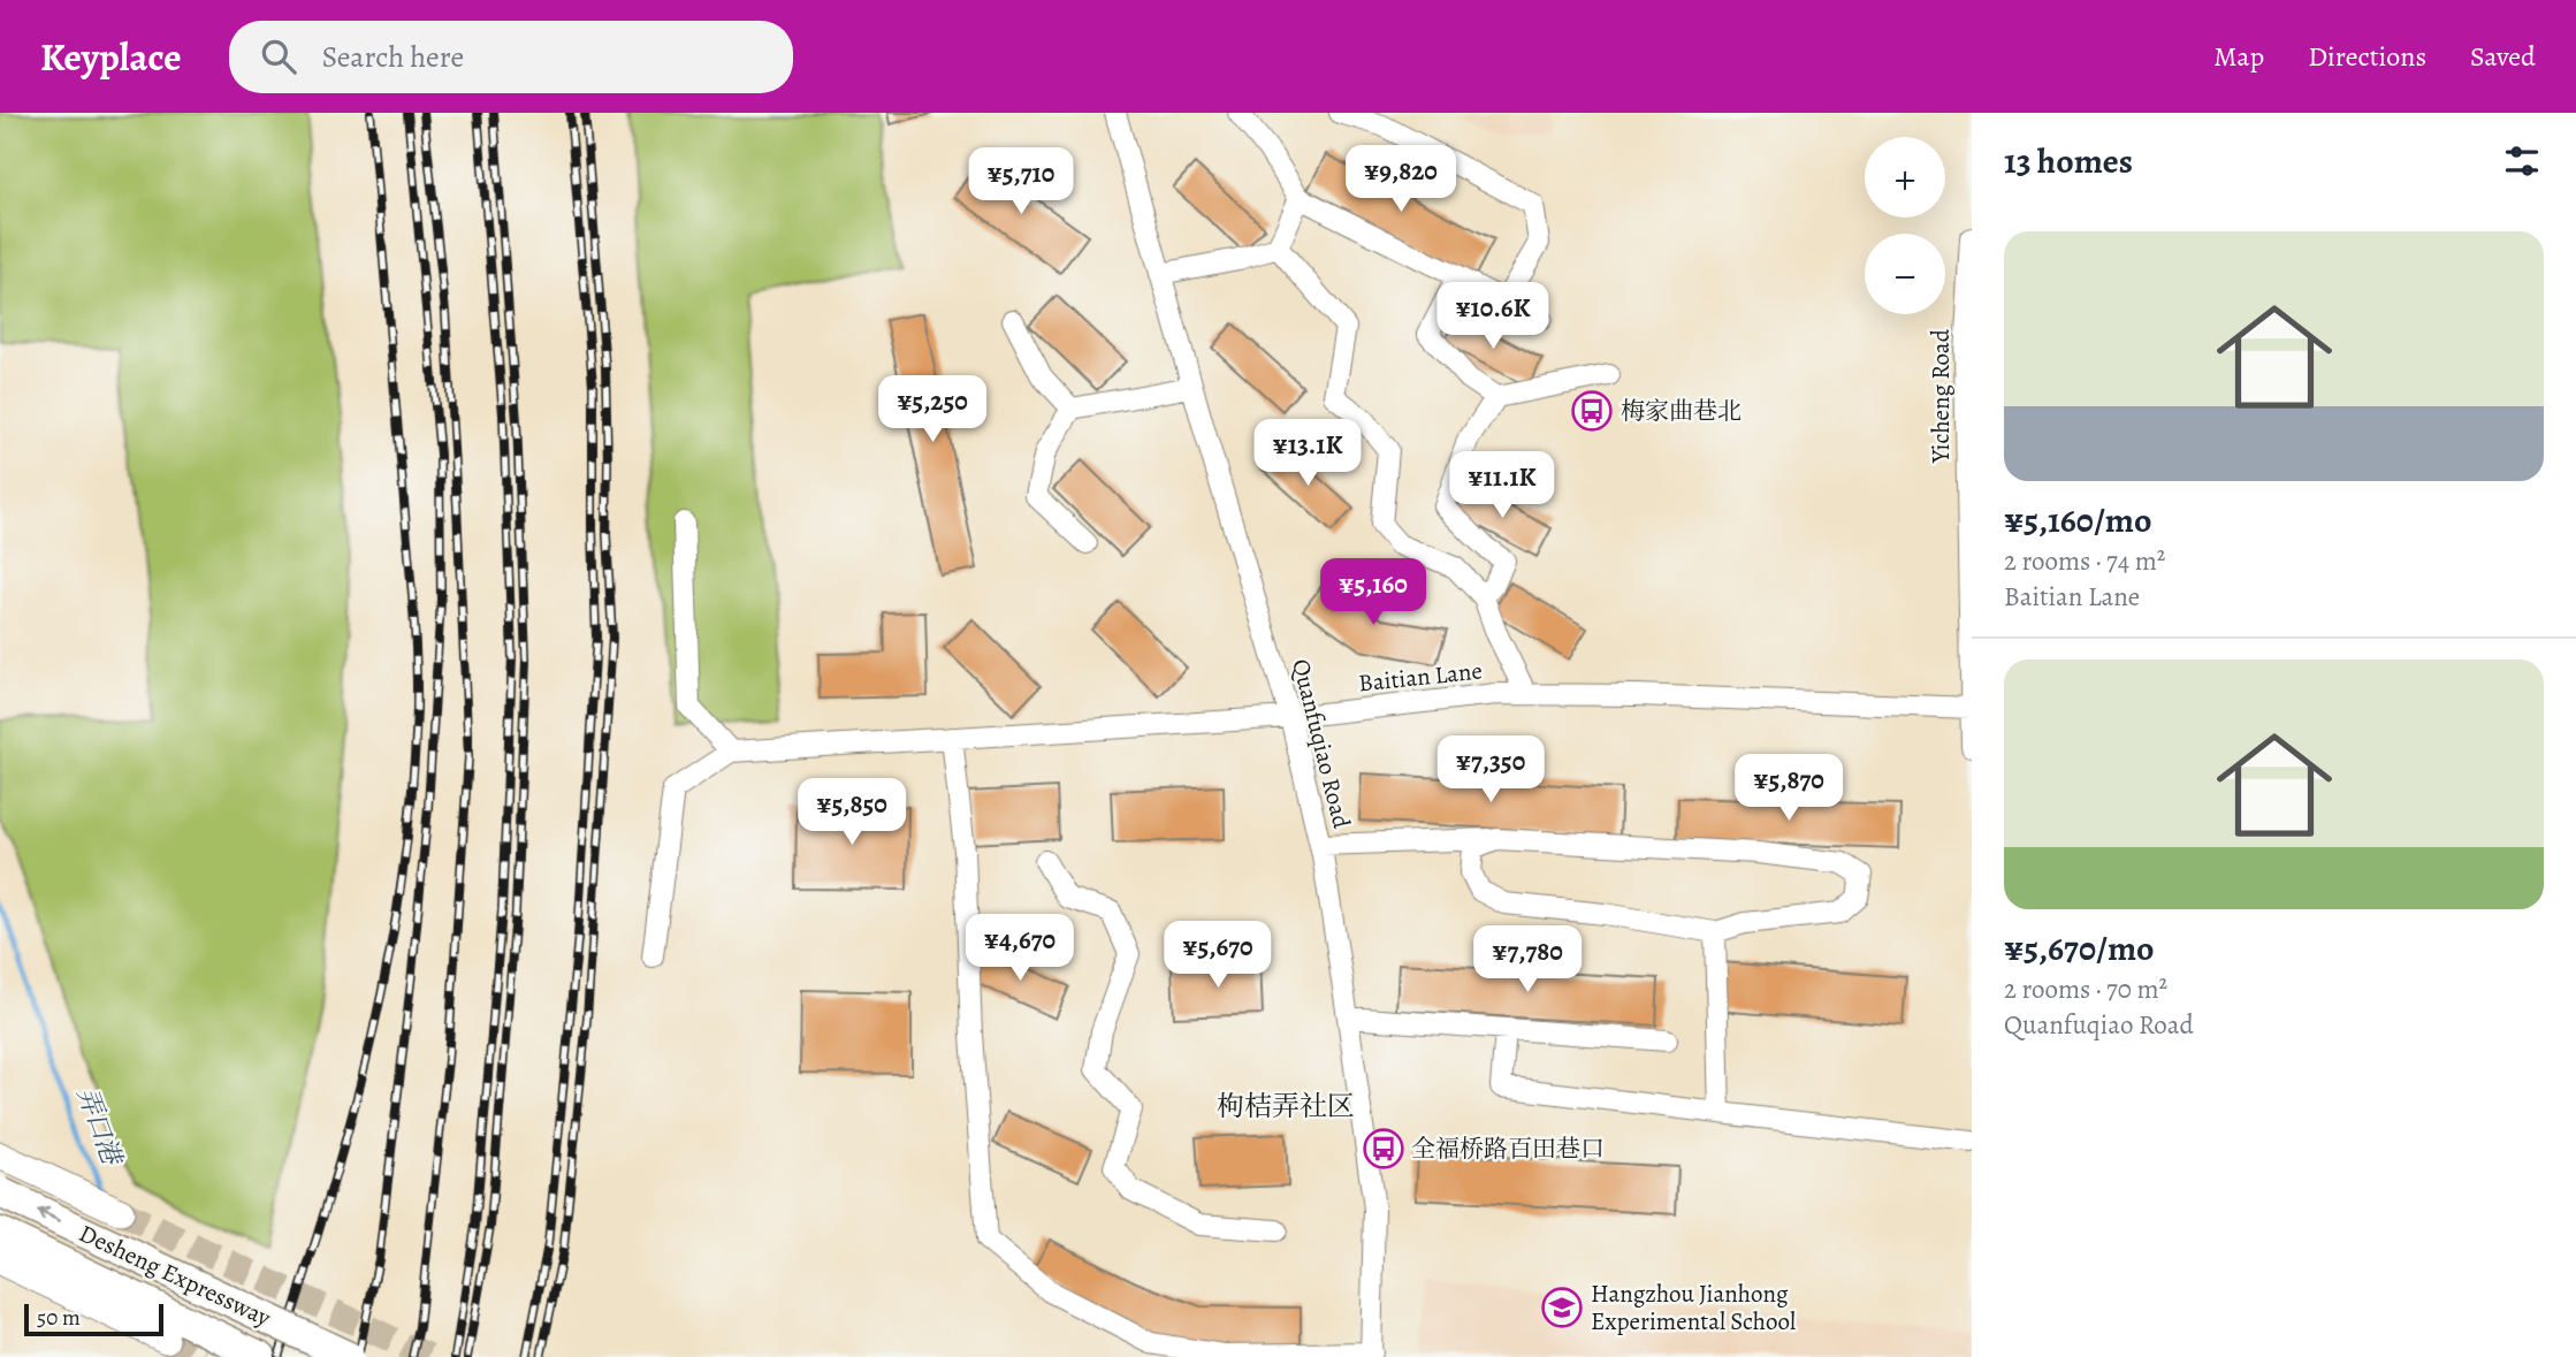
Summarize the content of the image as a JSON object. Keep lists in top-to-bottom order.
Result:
{
  "streets": {
    "highway": ["Desheng Expressway"],
    "street": ["Yicheng Road", "Baitian Lane", "Quanfuqiao Road"]
  },
  "crossings": [
    ["Yicheng Road", "Baitian Lane"],
    ["Baitian Lane", "Quanfuqiao Road"]
  ],
  "districts": ["枸桔弄社区"],
  "water": ["弄口港"],
  "places": {
    "bus stop": ["梅家曲巷北", "全福桥路百田巷口"],
    "school or university": ["Hangzhou Jianhong Experimental School"]
  },
  "scale_bar": "50 m",
  "page": {
    "header": "Keyplace",
    "search": "Search here",
    "nav": ["Map", "Directions", "Saved"],
    "heading": "13 homes",
    "map_buttons": ["+", "−"],
    "price": [
      "¥9,820",
      "¥5,710",
      "¥10.6K",
      "¥5,250",
      "¥13.1K",
      "¥11.1K",
      "¥5,160",
      "¥7,350",
      "¥5,870",
      "¥5,850",
      "¥4,670",
      "¥5,670",
      "¥7,780"
    ],
    "list": [
      {
        "name": "¥5,160/mo",
        "note": "2 rooms · 74 m² · Baitian Lane"
      },
      {
        "name": "¥5,670/mo",
        "note": "2 rooms · 70 m² · Quanfuqiao Road"
      }
    ],
    "scale": "50 m"
  }
}
